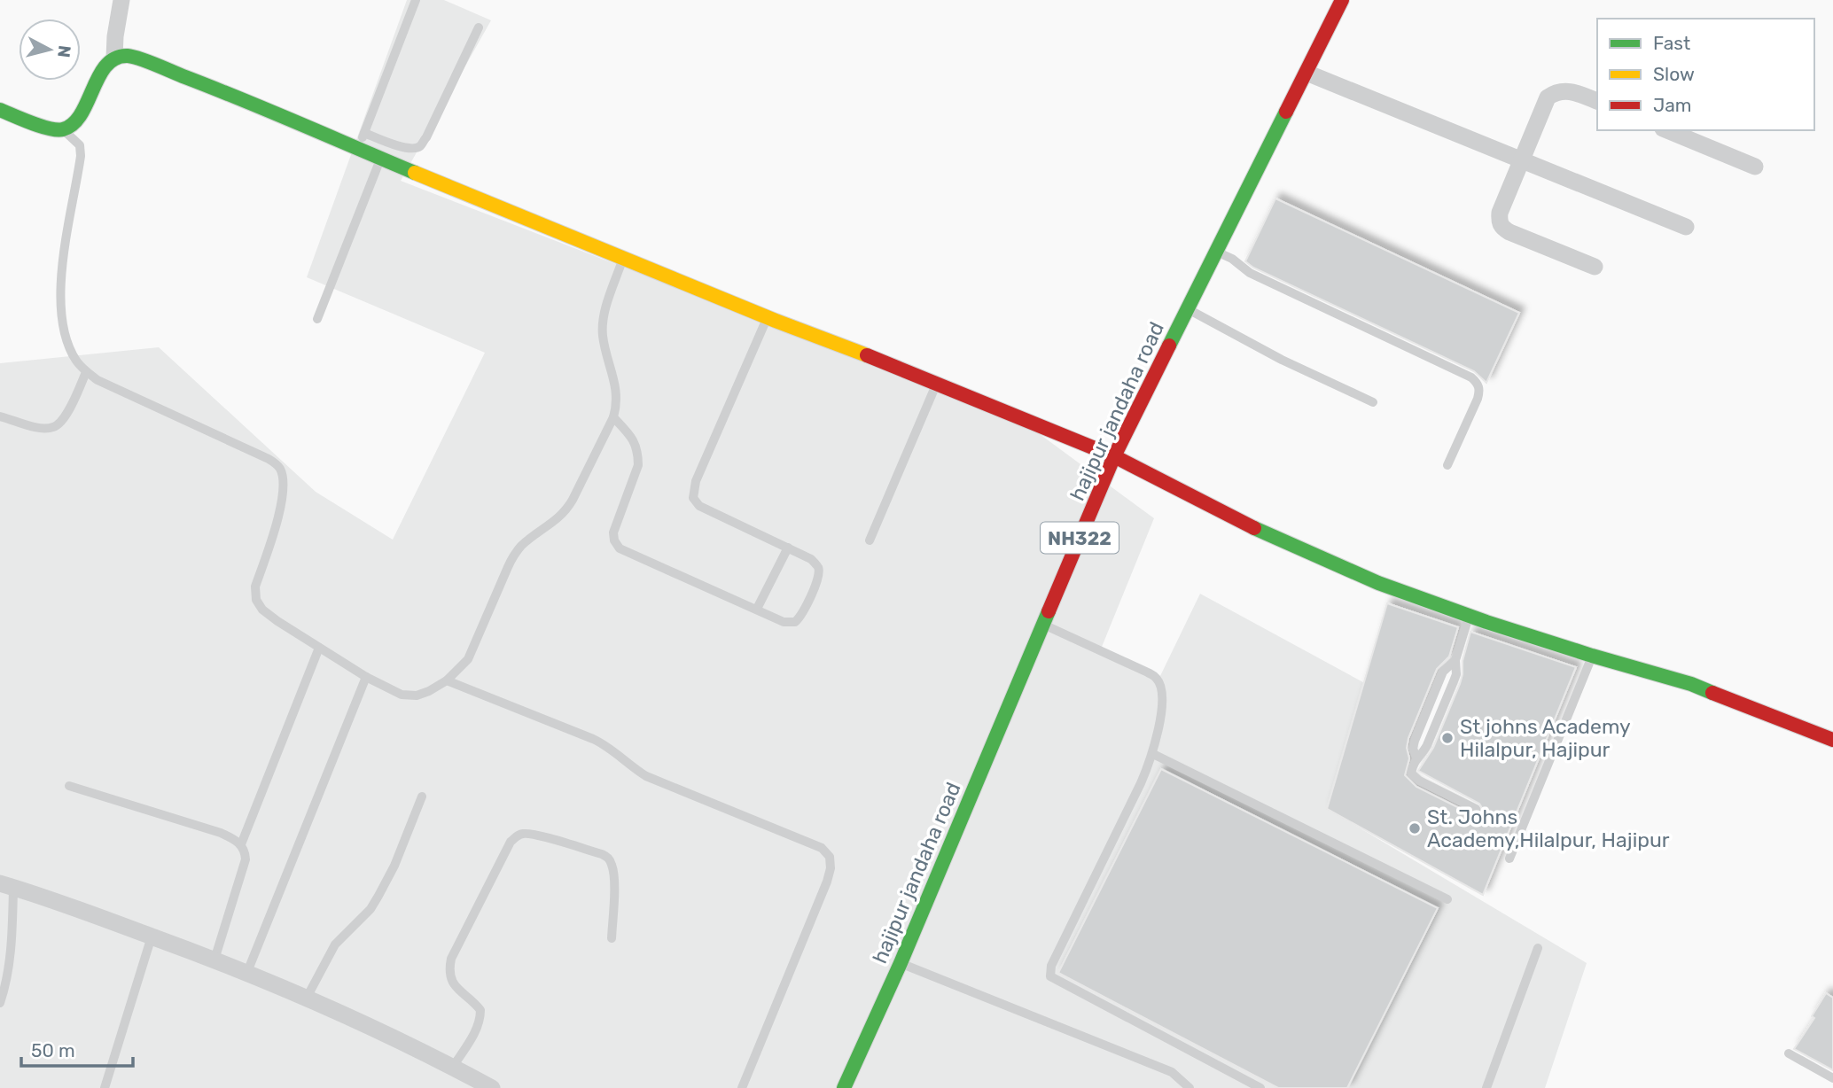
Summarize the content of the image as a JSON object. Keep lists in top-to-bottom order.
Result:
{
  "streets": {
    "main road": ["hajipur jandaha road", "NH322"]
  },
  "places": ["St johns Academy Hilalpur, Hajipur", "St. Johns Academy,Hilalpur, Hajipur"],
  "legend": ["Fast", "Slow", "Jam"],
  "scale_bar": "50 m",
  "north": "right"
}
